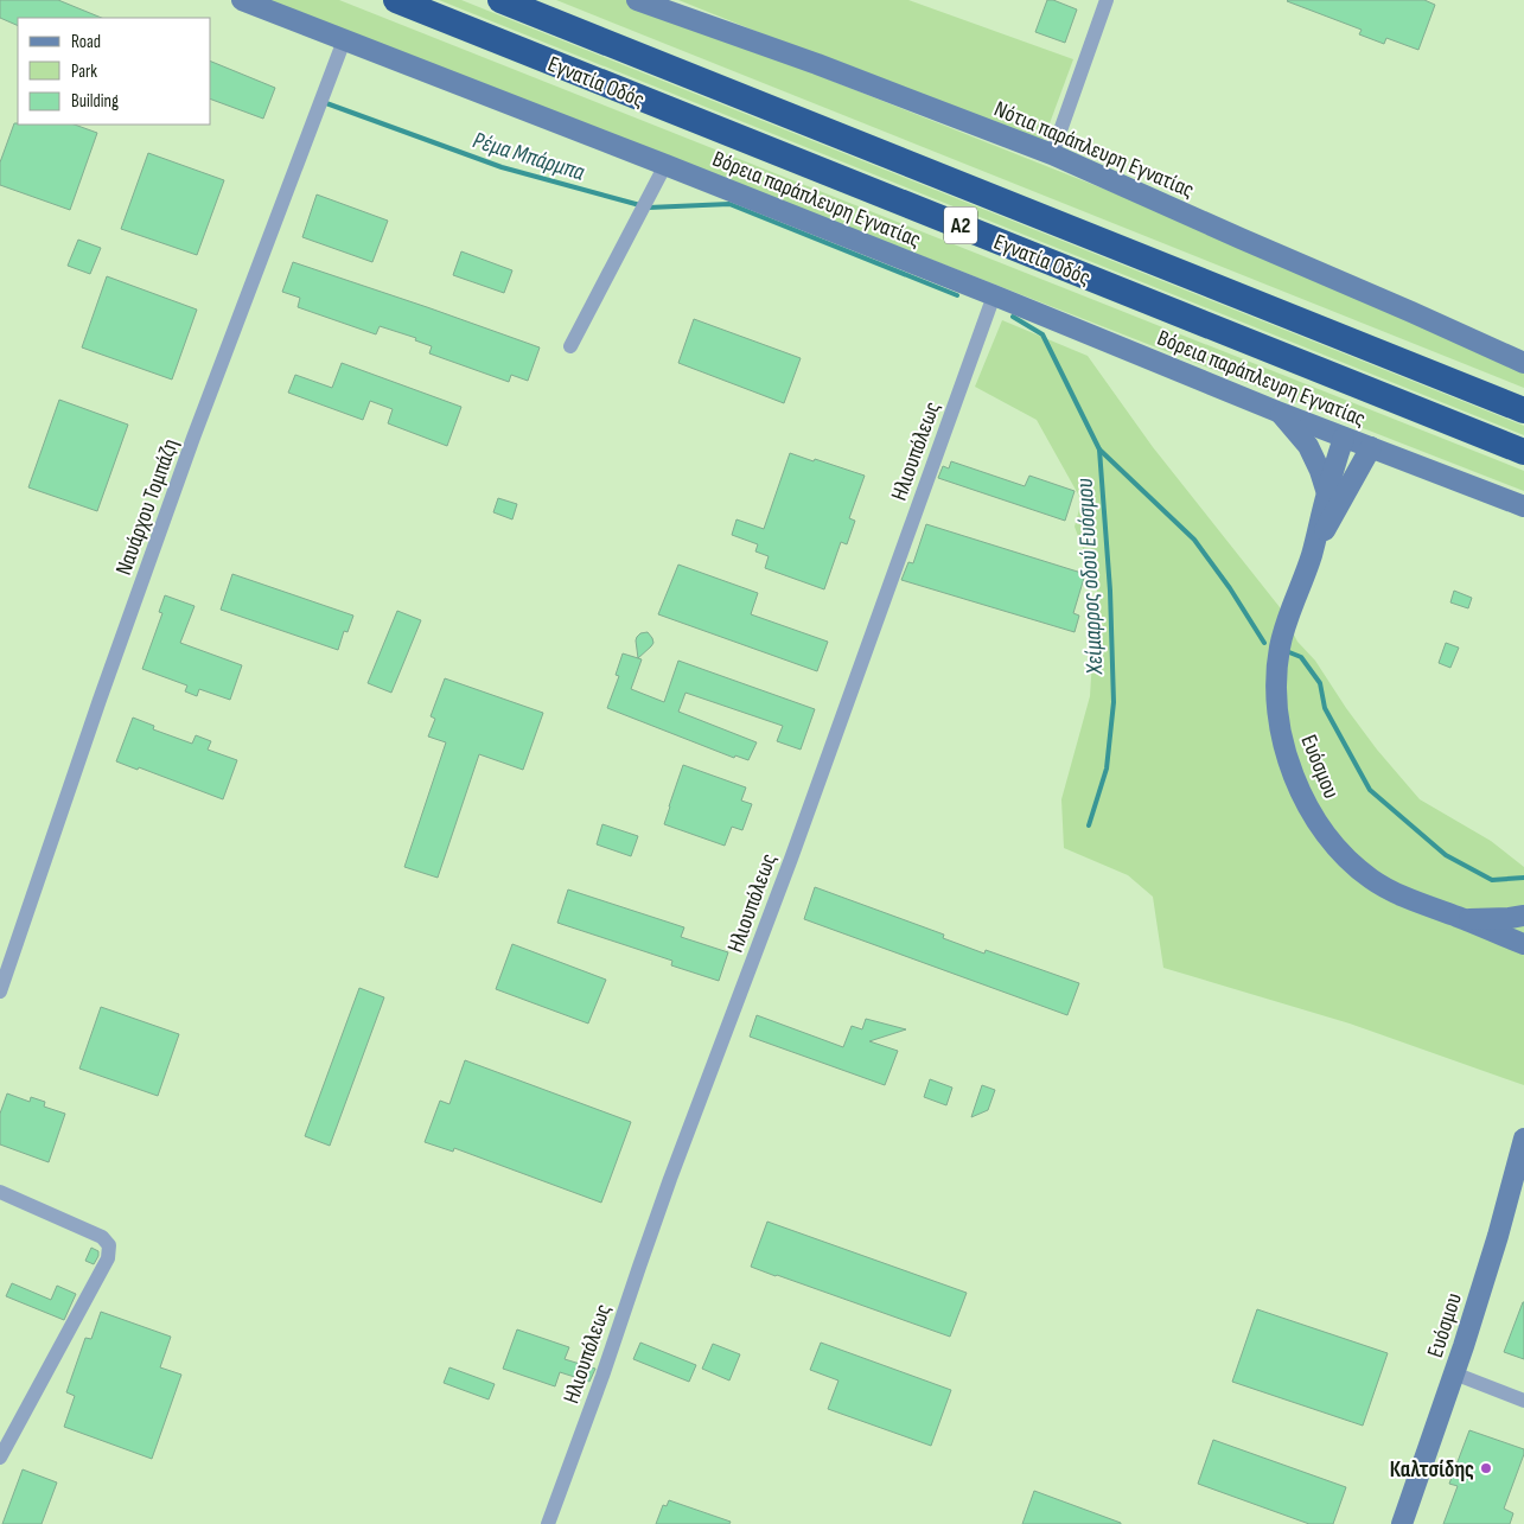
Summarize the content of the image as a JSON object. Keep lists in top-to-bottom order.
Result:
{
  "streets": {
    "highway": ["Εγνατία Οδός", "Α2"],
    "street": [
      "Νότια παράπλευρη Εγνατίας",
      "Βόρεια παράπλευρη Εγνατίας",
      "Ηλιουπόλεως",
      "Ναυάρχου Τομπάζη",
      "Ευόσμου"
    ]
  },
  "crossings": [
    ["Βόρεια παράπλευρη Εγνατίας", "Ηλιουπόλεως"],
    ["Βόρεια παράπλευρη Εγνατίας", "Ναυάρχου Τομπάζη"]
  ],
  "water": ["Ρέμα Μπάρμπα", "Χείμαρρος οδού Ευόσμου"],
  "places": ["Καλτσίδης"],
  "legend": ["Road", "Park", "Building"]
}
